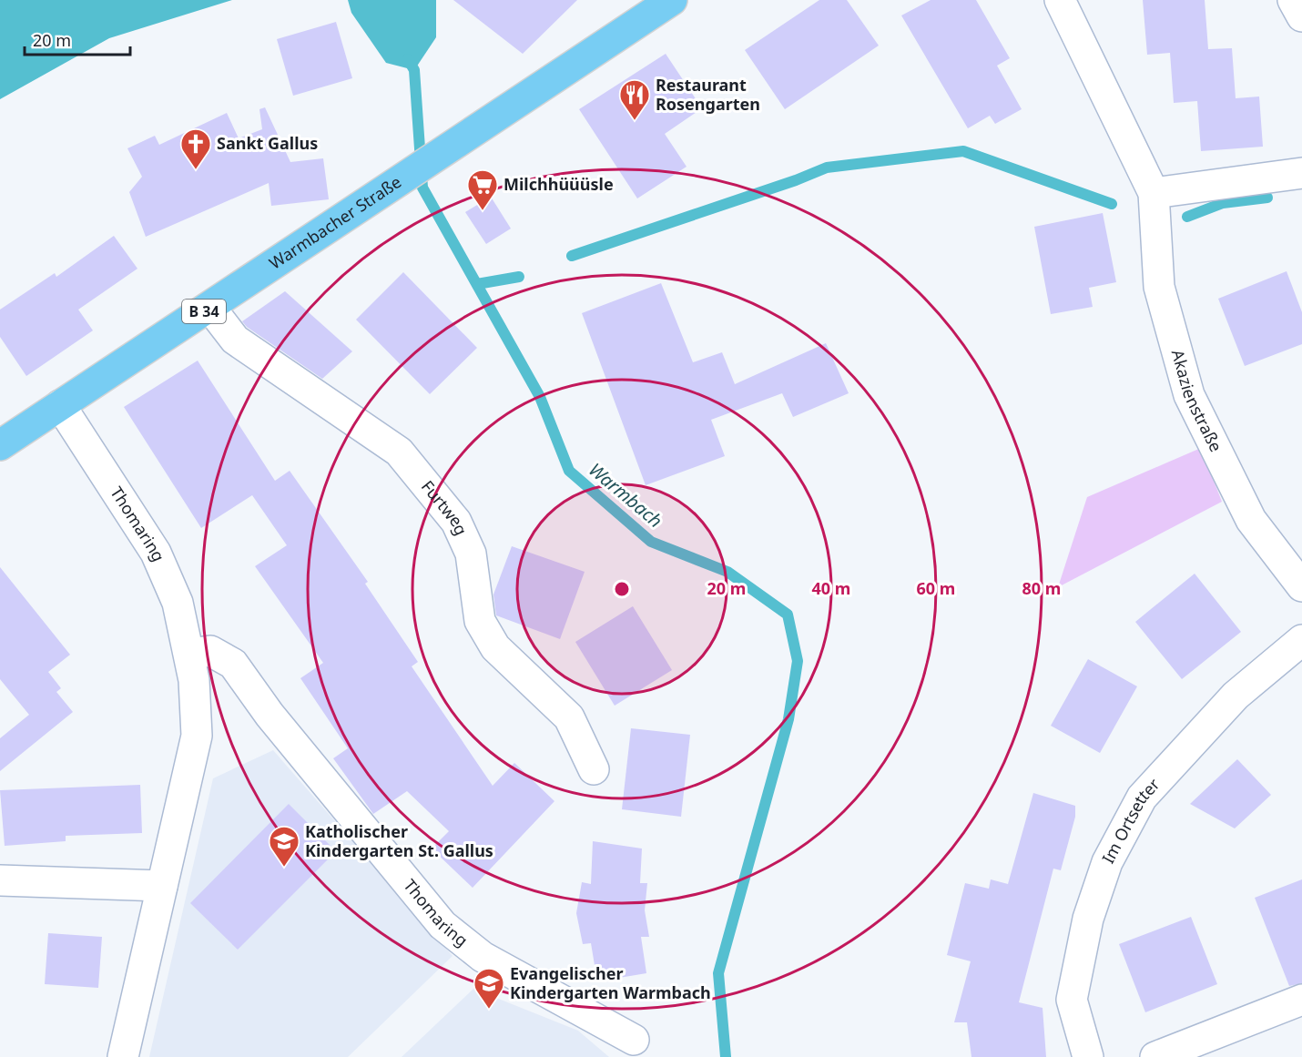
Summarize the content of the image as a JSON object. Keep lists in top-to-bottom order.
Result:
{
  "streets": {
    "main road": ["Warmbacher Straße", "B 34"],
    "street": [
      "Akazienstraße",
      "Furtweg",
      "Thomaring",
      "Im Ortsetter"
    ]
  },
  "crossings": [
    ["Warmbacher Straße", "Furtweg"],
    ["Warmbacher Straße", "Thomaring"]
  ],
  "water": ["Warmbach"],
  "places": {
    "restaurant": ["Restaurant Rosengarten"],
    "church": ["Sankt Gallus"],
    "supermarket": ["Milchhüüüsle"],
    "school or university": ["Katholischer Kindergarten St. Gallus", "Evangelischer Kindergarten Warmbach"]
  },
  "scale_bar": "20 m",
  "rings": [
    "20 m",
    "40 m",
    "60 m",
    "80 m"
  ]
}
